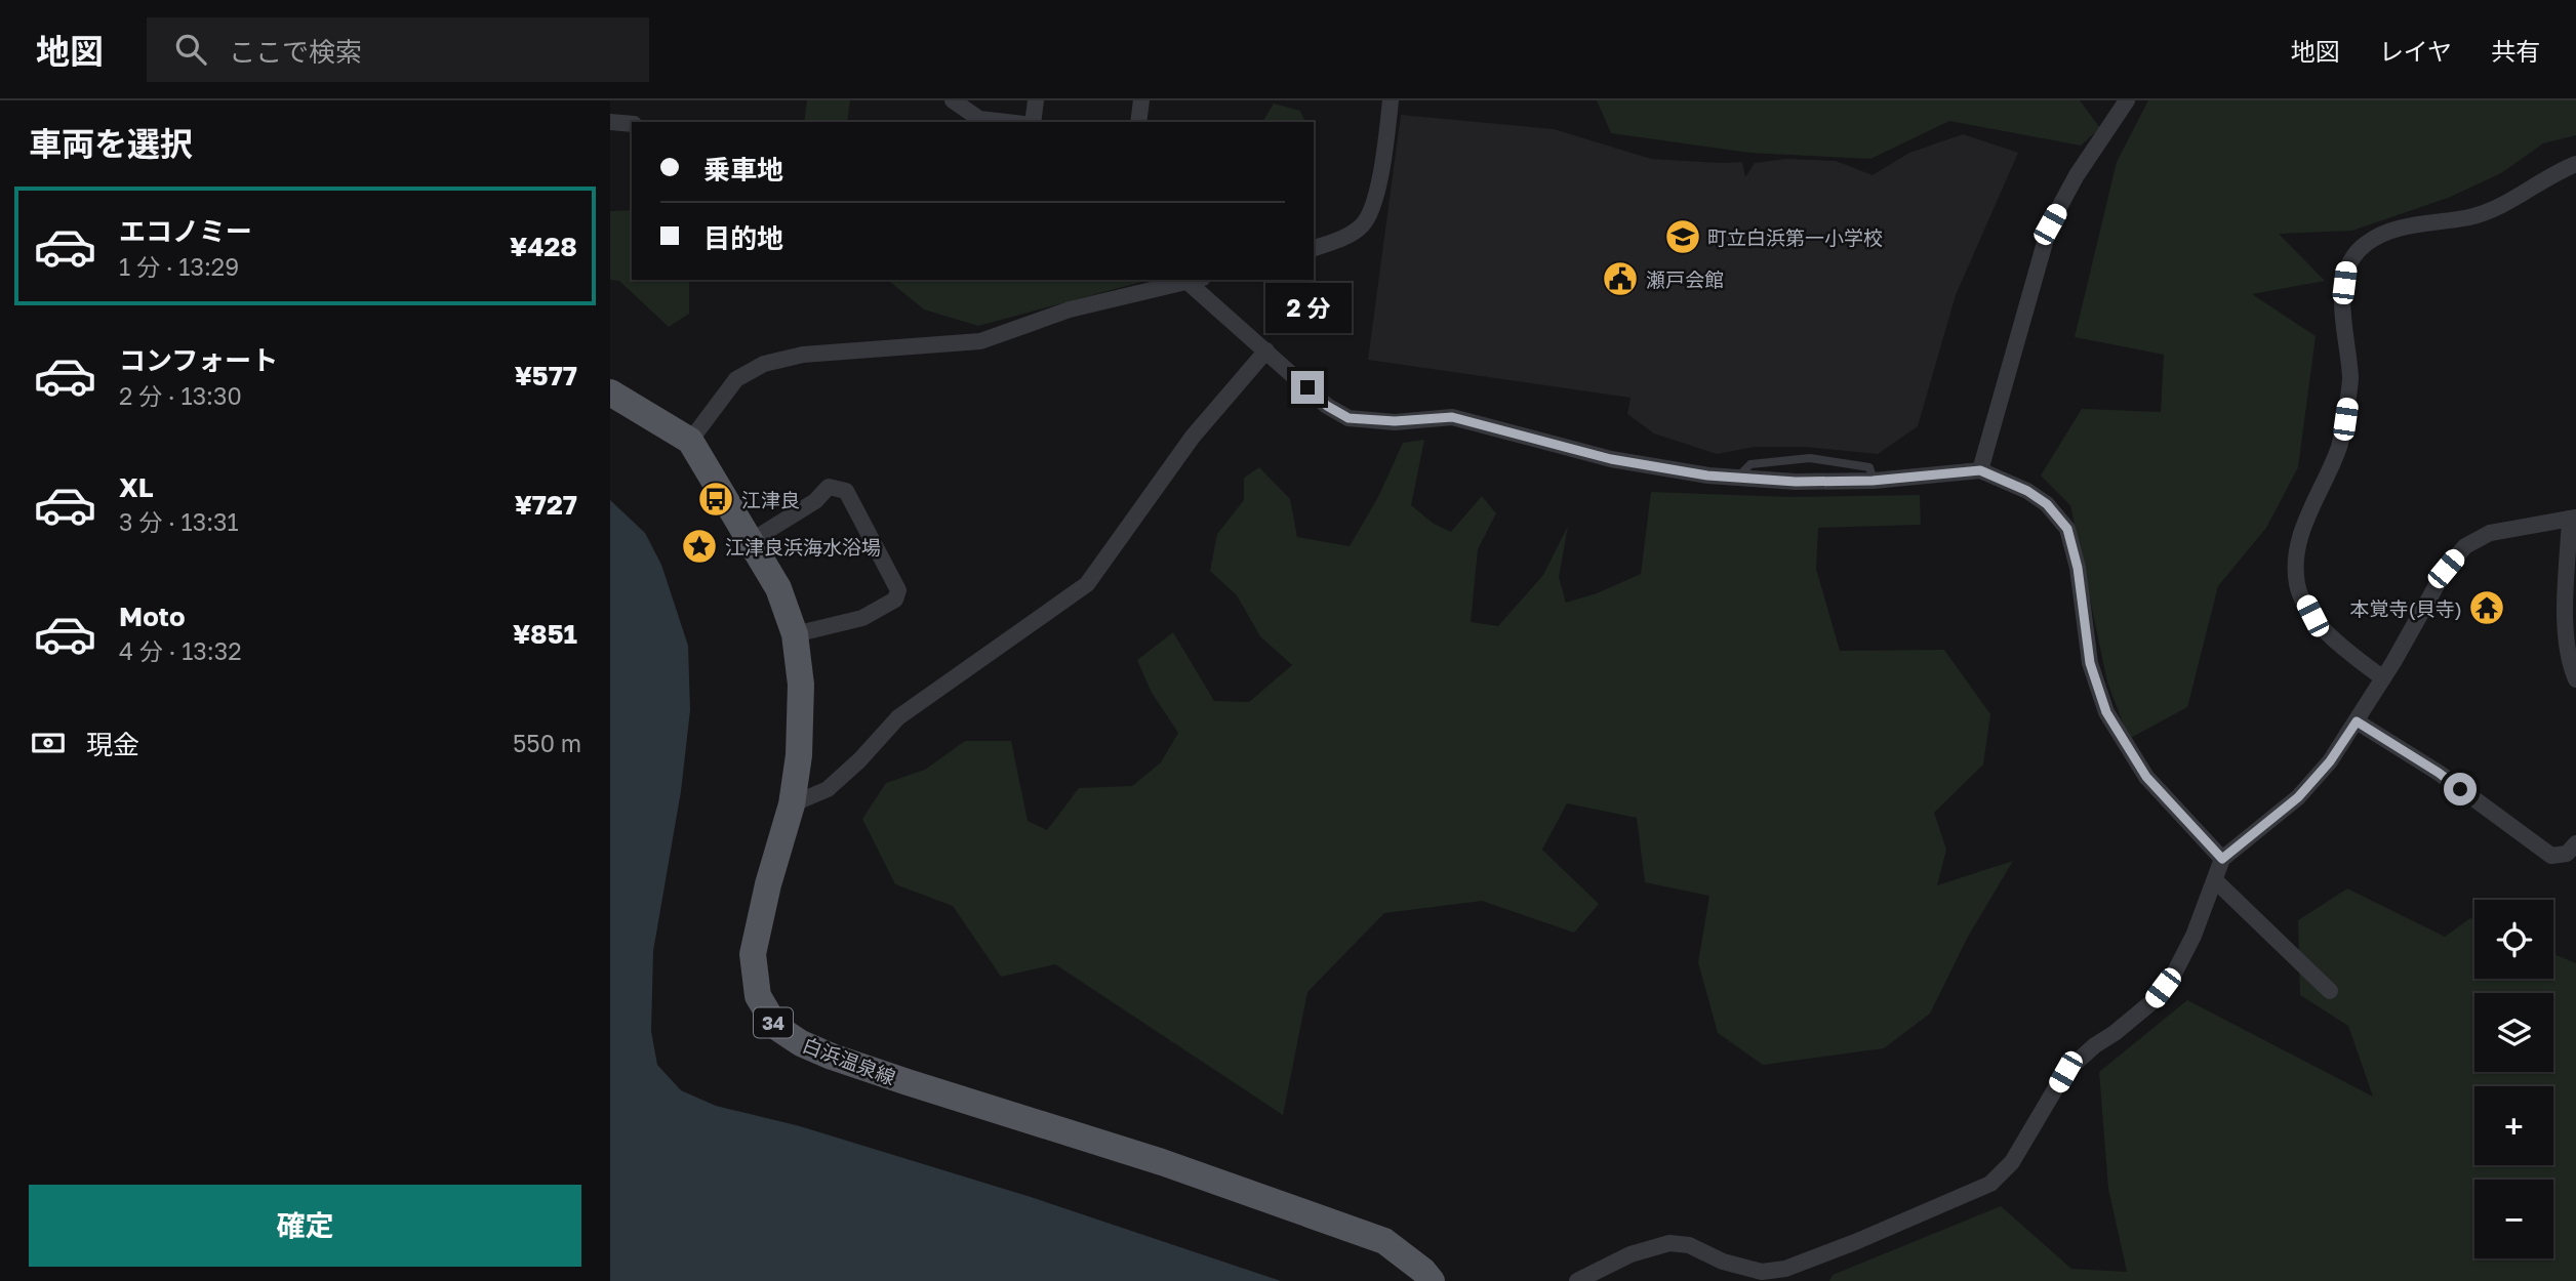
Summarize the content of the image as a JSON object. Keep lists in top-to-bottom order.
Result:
{
  "streets": {
    "main road": ["34", "白浜温泉線"]
  },
  "places": {
    "school or university": ["町立白浜第一小学校"],
    "public building": ["瀬戸会館"],
    "bus stop": ["江津良"],
    "place": ["江津良浜海水浴場"],
    "temple": ["本覚寺(貝寺)"]
  },
  "page": {
    "header": "地図",
    "search": "ここで検索",
    "nav": ["地図", "レイヤ", "共有"],
    "heading": "車両を選択",
    "banner": ["乗車地", "目的地"],
    "list": [
      {
        "name": "エコノミー",
        "note": "1 分 · 13:29",
        "value": "¥428"
      },
      {
        "name": "コンフォート",
        "note": "2 分 · 13:30",
        "value": "¥577"
      },
      {
        "name": "XL",
        "note": "3 分 · 13:31",
        "value": "¥727"
      },
      {
        "name": "Moto",
        "note": "4 分 · 13:32",
        "value": "¥851"
      }
    ],
    "bubble": "2 分",
    "pay": ["現金", "550 m"],
    "map_buttons": ["+", "−"],
    "buttons": "確定"
  }
}
